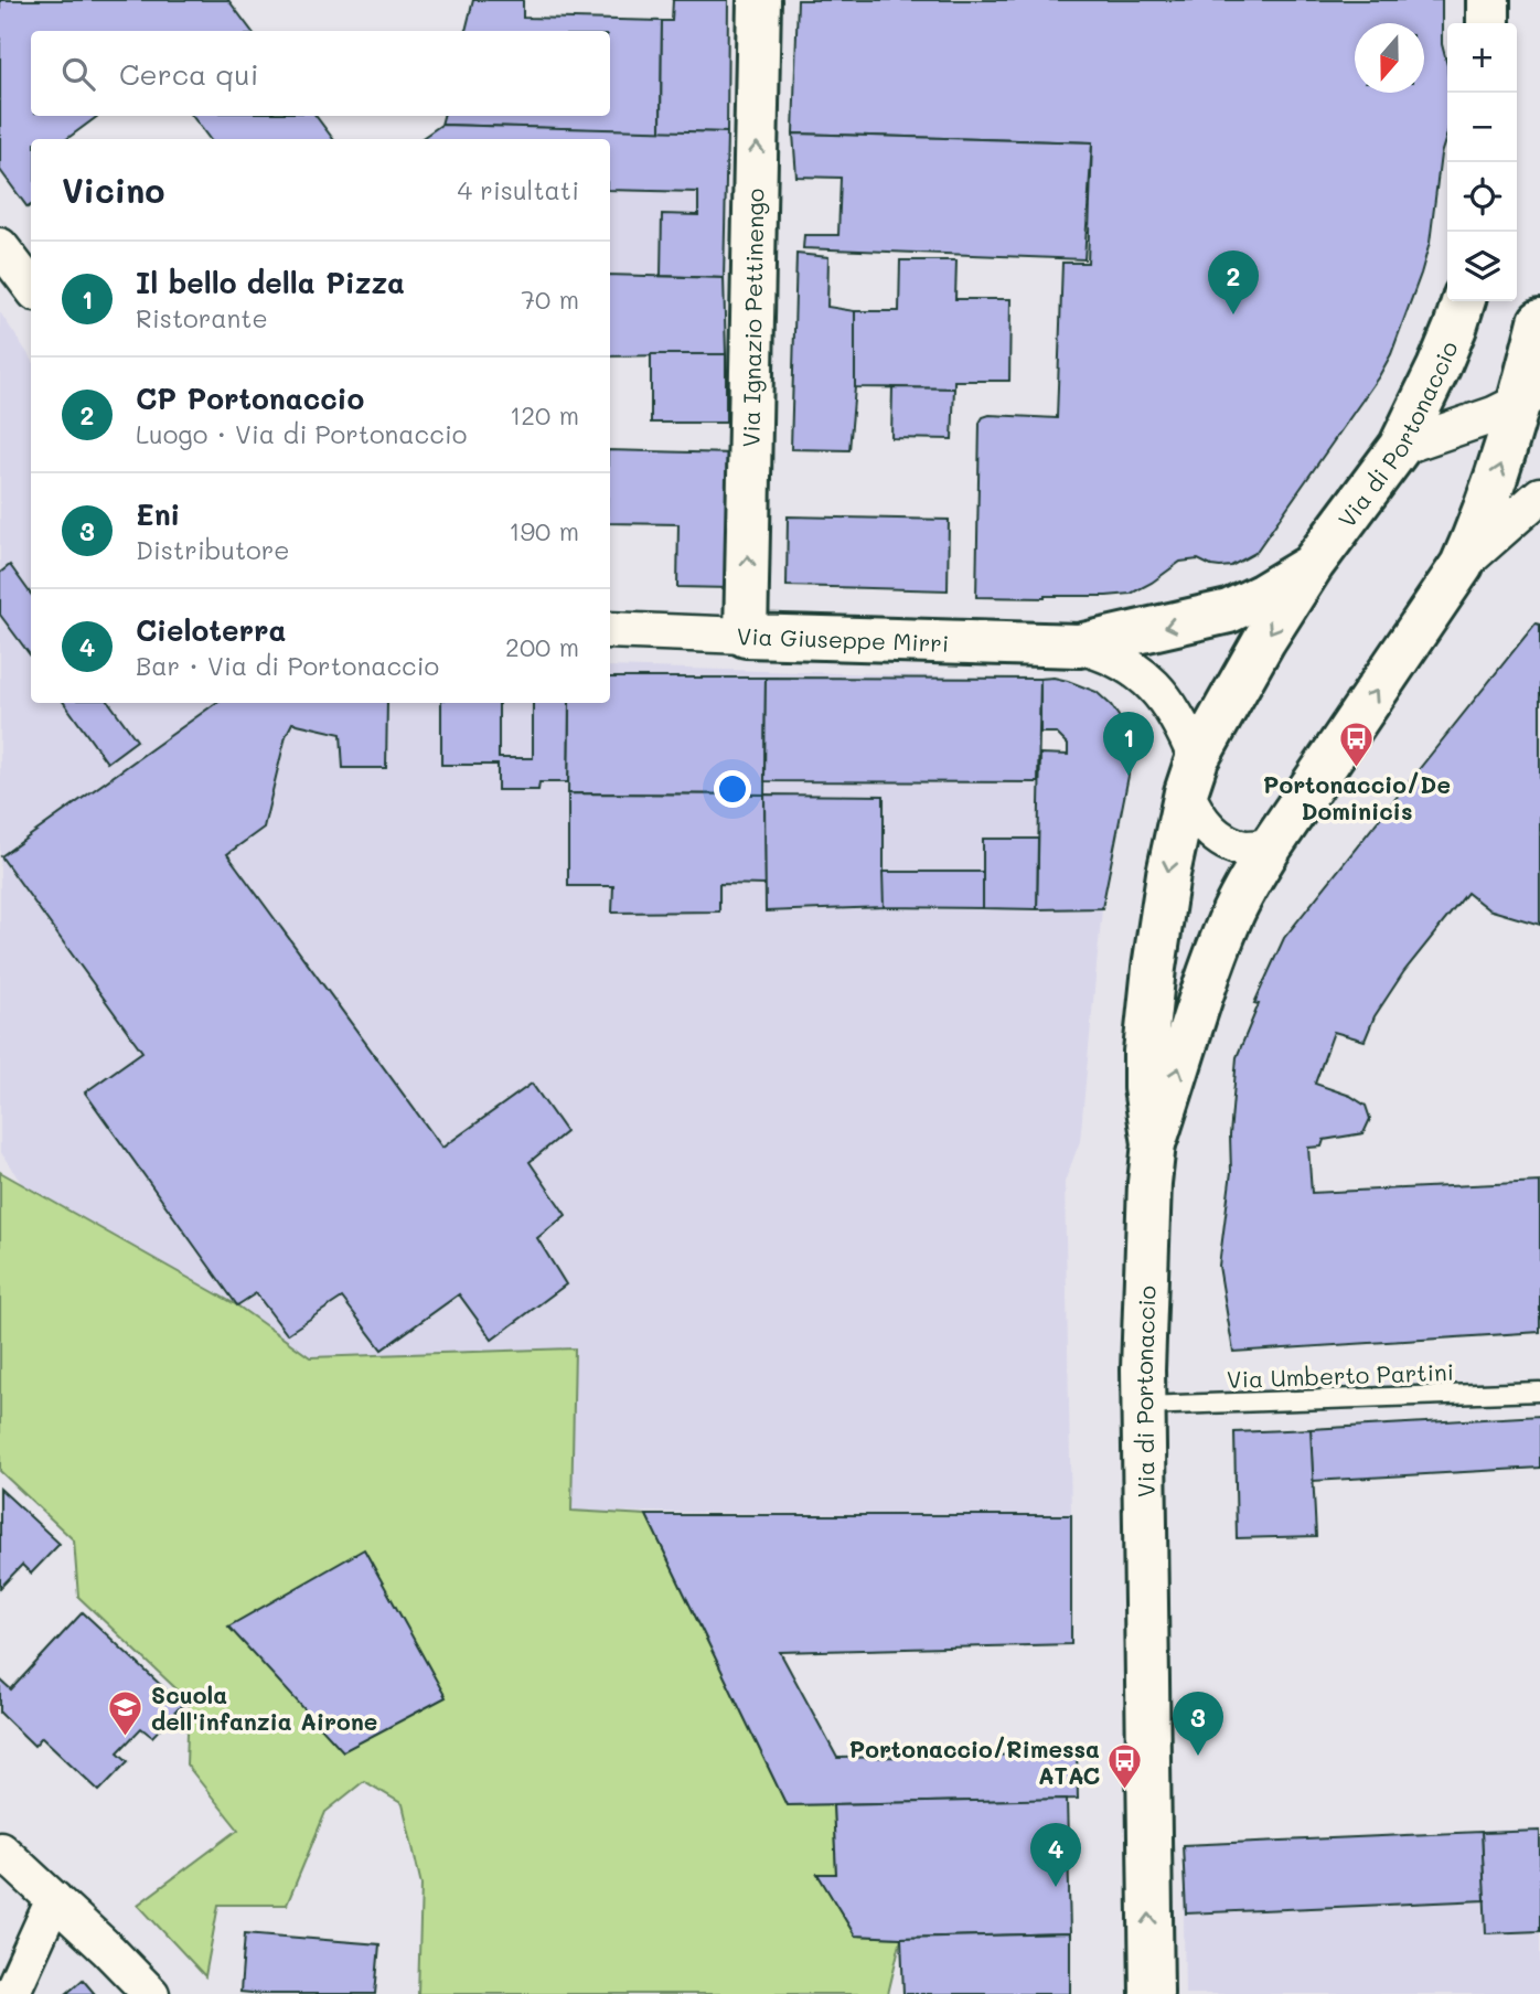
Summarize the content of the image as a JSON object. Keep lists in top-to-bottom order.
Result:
{
  "streets": {
    "main road": ["Via Ignazio Pettinengo", "Via di Portonaccio", "Via Giuseppe Mirri"],
    "lane": ["Via Umberto Partini"]
  },
  "crossings": [
    ["Via Ignazio Pettinengo", "Via Giuseppe Mirri"],
    ["Via di Portonaccio", "Via Giuseppe Mirri"],
    ["Via di Portonaccio", "Via Umberto Partini"]
  ],
  "one_way": ["Via Ignazio Pettinengo"],
  "places": {
    "bus stop": ["Portonaccio/De Dominicis", "Portonaccio/Rimessa ATAC"],
    "school or university": ["Scuola dell'infanzia Airone"]
  },
  "north": "bottom",
  "page": {
    "map_buttons": ["+", "−"],
    "search": "Cerca qui",
    "heading": ["Vicino", "4 risultati"],
    "list": [
      {
        "mark": "1",
        "name": "Il bello della Pizza",
        "note": "Ristorante",
        "value": "70 m"
      },
      {
        "mark": "2",
        "name": "CP Portonaccio",
        "note": "Luogo · Via di Portonaccio",
        "value": "120 m"
      },
      {
        "mark": "3",
        "name": "Eni",
        "note": "Distributore",
        "value": "190 m"
      },
      {
        "mark": "4",
        "name": "Cieloterra",
        "note": "Bar · Via di Portonaccio",
        "value": "200 m"
      }
    ],
    "pins": [
      "2",
      "1",
      "3",
      "4"
    ]
  }
}
